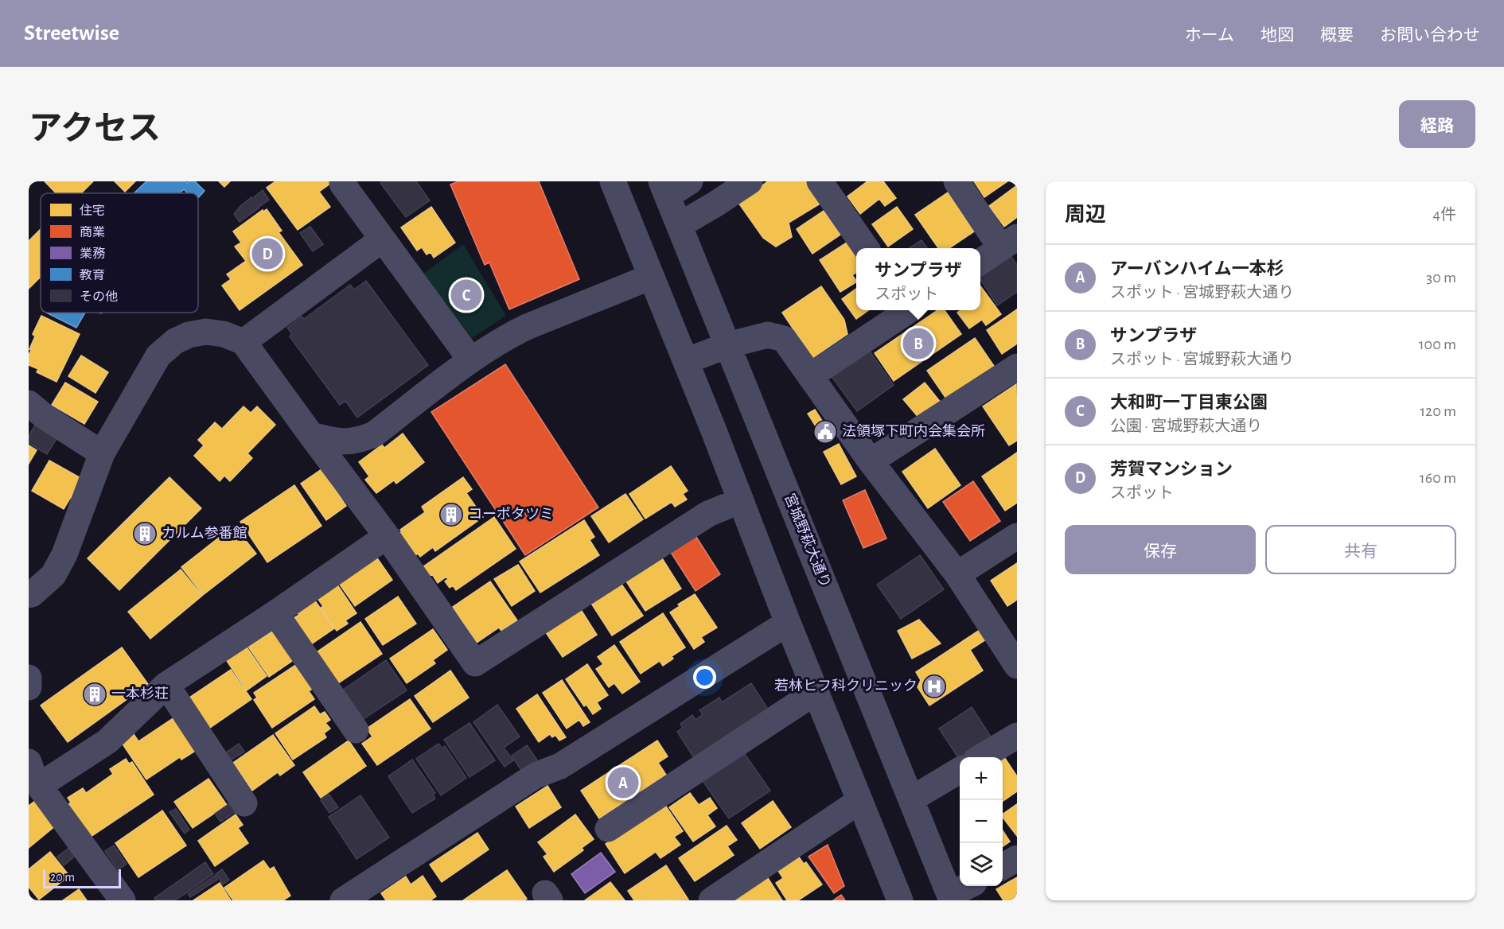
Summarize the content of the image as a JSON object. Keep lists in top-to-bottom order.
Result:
{
  "streets": {
    "street": ["宮城野萩大通り"]
  },
  "places": {
    "public building": ["法領塚下町内会集会所"],
    "building": ["コーポタツミ", "カルム参番館", "一本杉荘"],
    "hospital": ["若林ヒフ科クリニック"]
  },
  "legend": [
    "住宅",
    "商業",
    "業務",
    "教育",
    "その他"
  ],
  "scale_bar": "20 m",
  "page": {
    "header": "Streetwise",
    "nav": [
      "ホーム",
      "地図",
      "概要",
      "お問い合わせ"
    ],
    "title": "アクセス",
    "buttons": [
      "経路",
      ["保存", "共有"]
    ],
    "heading": ["周辺", "4件"],
    "pins": [
      "D",
      "C",
      "B",
      "A"
    ],
    "list": [
      {
        "mark": "A",
        "name": "アーバンハイム一本杉",
        "note": "スポット · 宮城野萩大通り",
        "value": "30 m"
      },
      {
        "mark": "B",
        "name": "サンプラザ",
        "note": "スポット · 宮城野萩大通り",
        "value": "100 m"
      },
      {
        "mark": "C",
        "name": "大和町一丁目東公園",
        "note": "公園 · 宮城野萩大通り",
        "value": "120 m"
      },
      {
        "mark": "D",
        "name": "芳賀マンション",
        "note": "スポット",
        "value": "160 m"
      }
    ],
    "popup": ["サンプラザ", "スポット"],
    "map_buttons": ["+", "−"],
    "scale": "20 m"
  }
}
